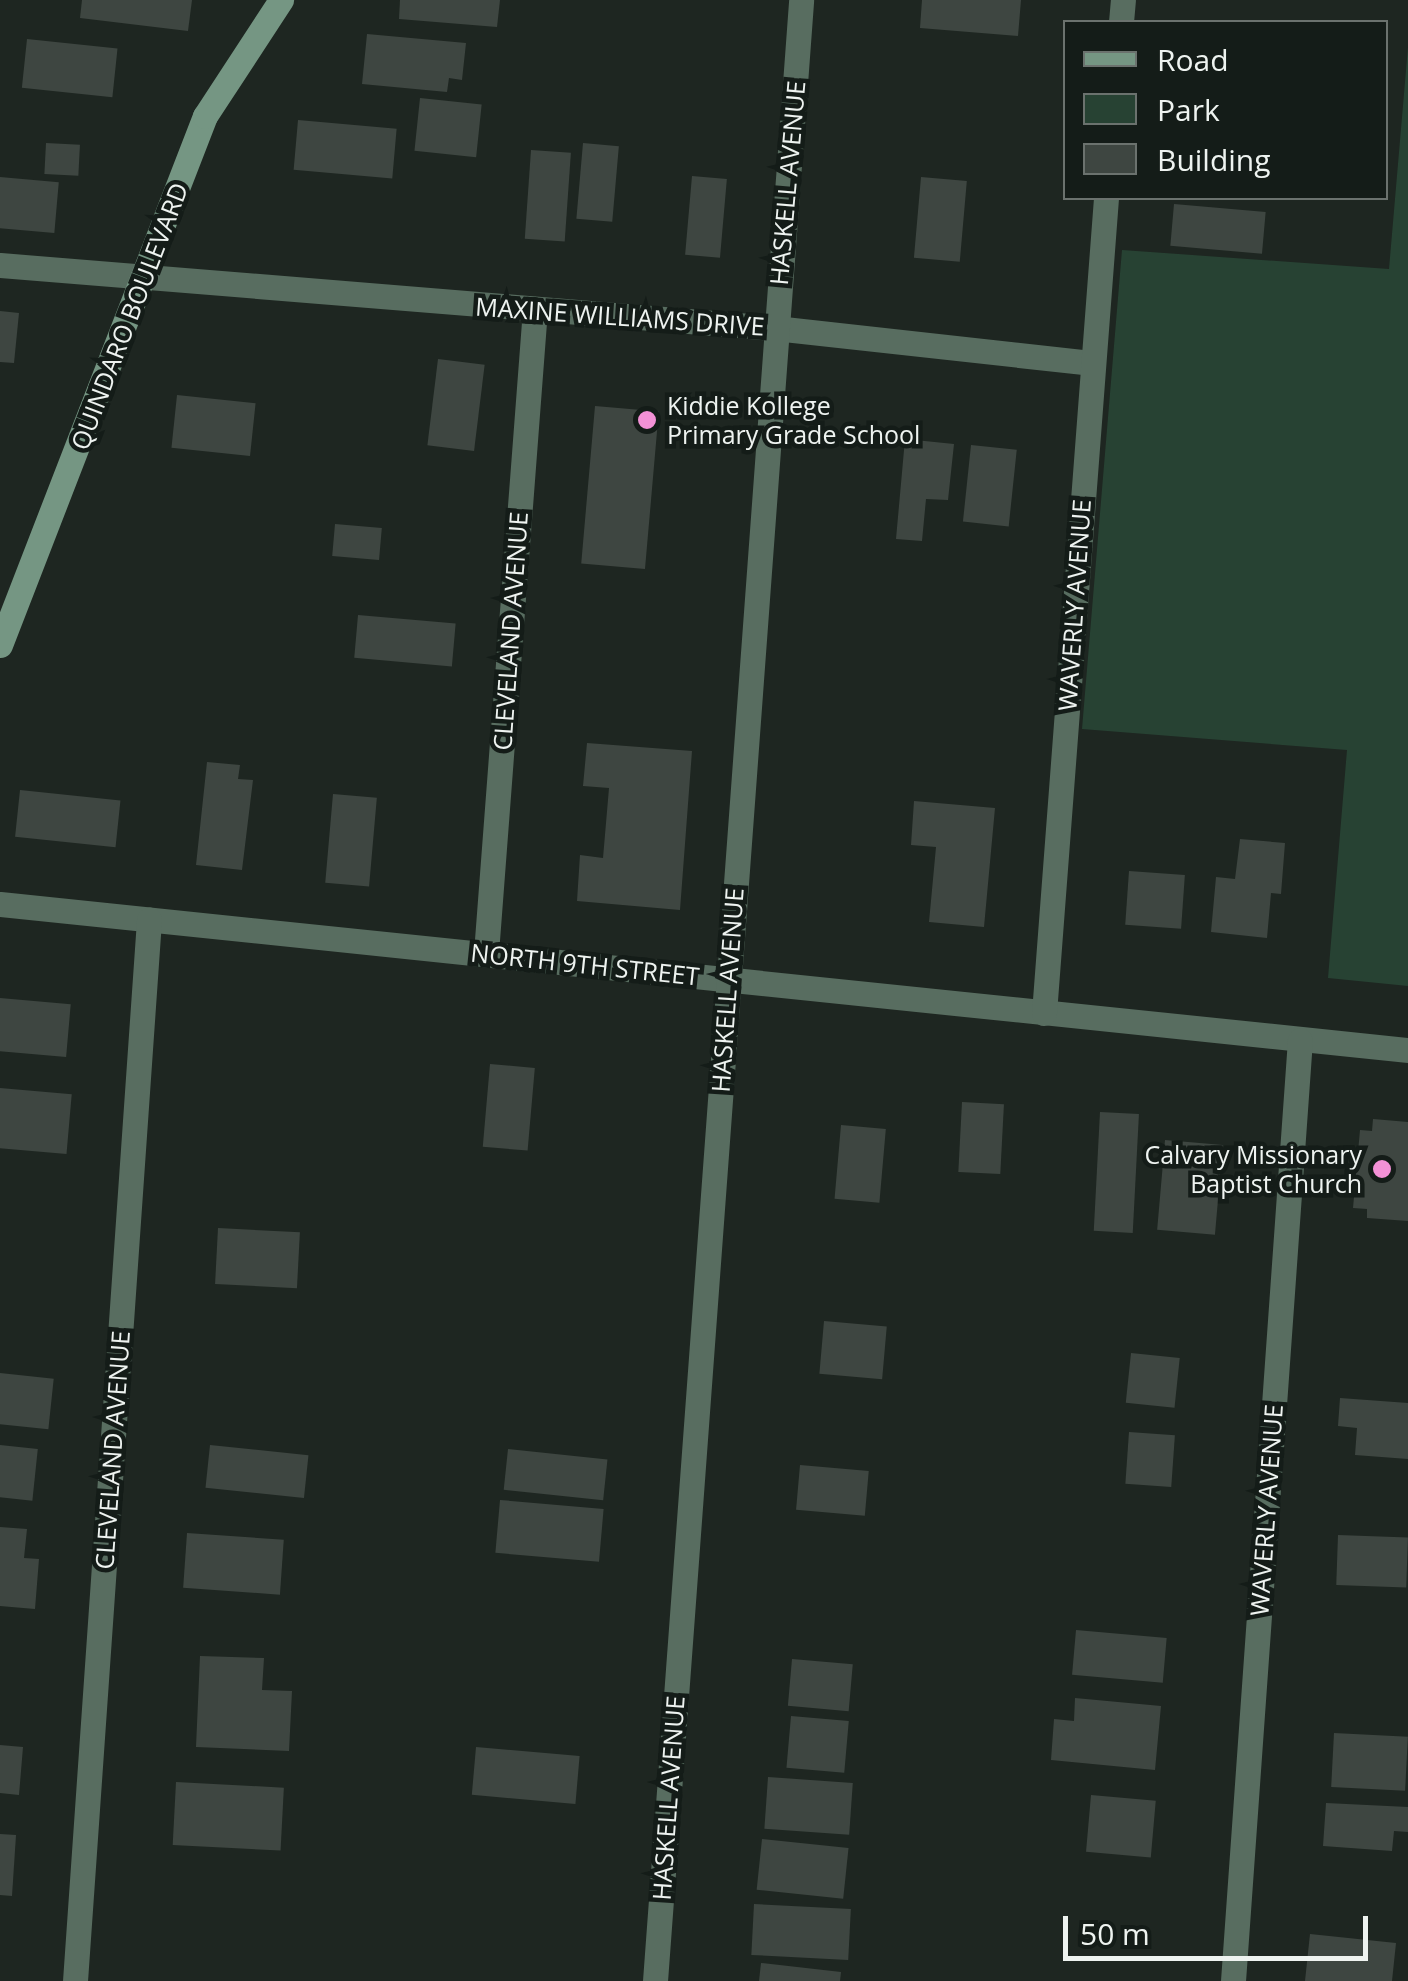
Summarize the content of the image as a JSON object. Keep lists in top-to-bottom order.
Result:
{
  "streets": {
    "main road": ["QUINDARO BOULEVARD"],
    "street": [
      "HASKELL AVENUE",
      "MAXINE WILLIAMS DRIVE",
      "WAVERLY AVENUE",
      "CLEVELAND AVENUE",
      "NORTH 9TH STREET"
    ]
  },
  "crossings": [
    ["HASKELL AVENUE", "MAXINE WILLIAMS DRIVE"],
    ["HASKELL AVENUE", "NORTH 9TH STREET"],
    ["QUINDARO BOULEVARD", "MAXINE WILLIAMS DRIVE"],
    ["MAXINE WILLIAMS DRIVE", "WAVERLY AVENUE"],
    ["MAXINE WILLIAMS DRIVE", "CLEVELAND AVENUE"],
    ["WAVERLY AVENUE", "NORTH 9TH STREET"],
    ["CLEVELAND AVENUE", "NORTH 9TH STREET"]
  ],
  "places": ["Kiddie Kollege Primary Grade School", "Calvary Missionary Baptist Church"],
  "legend": ["Road", "Park", "Building"],
  "scale_bar": "50 m"
}
